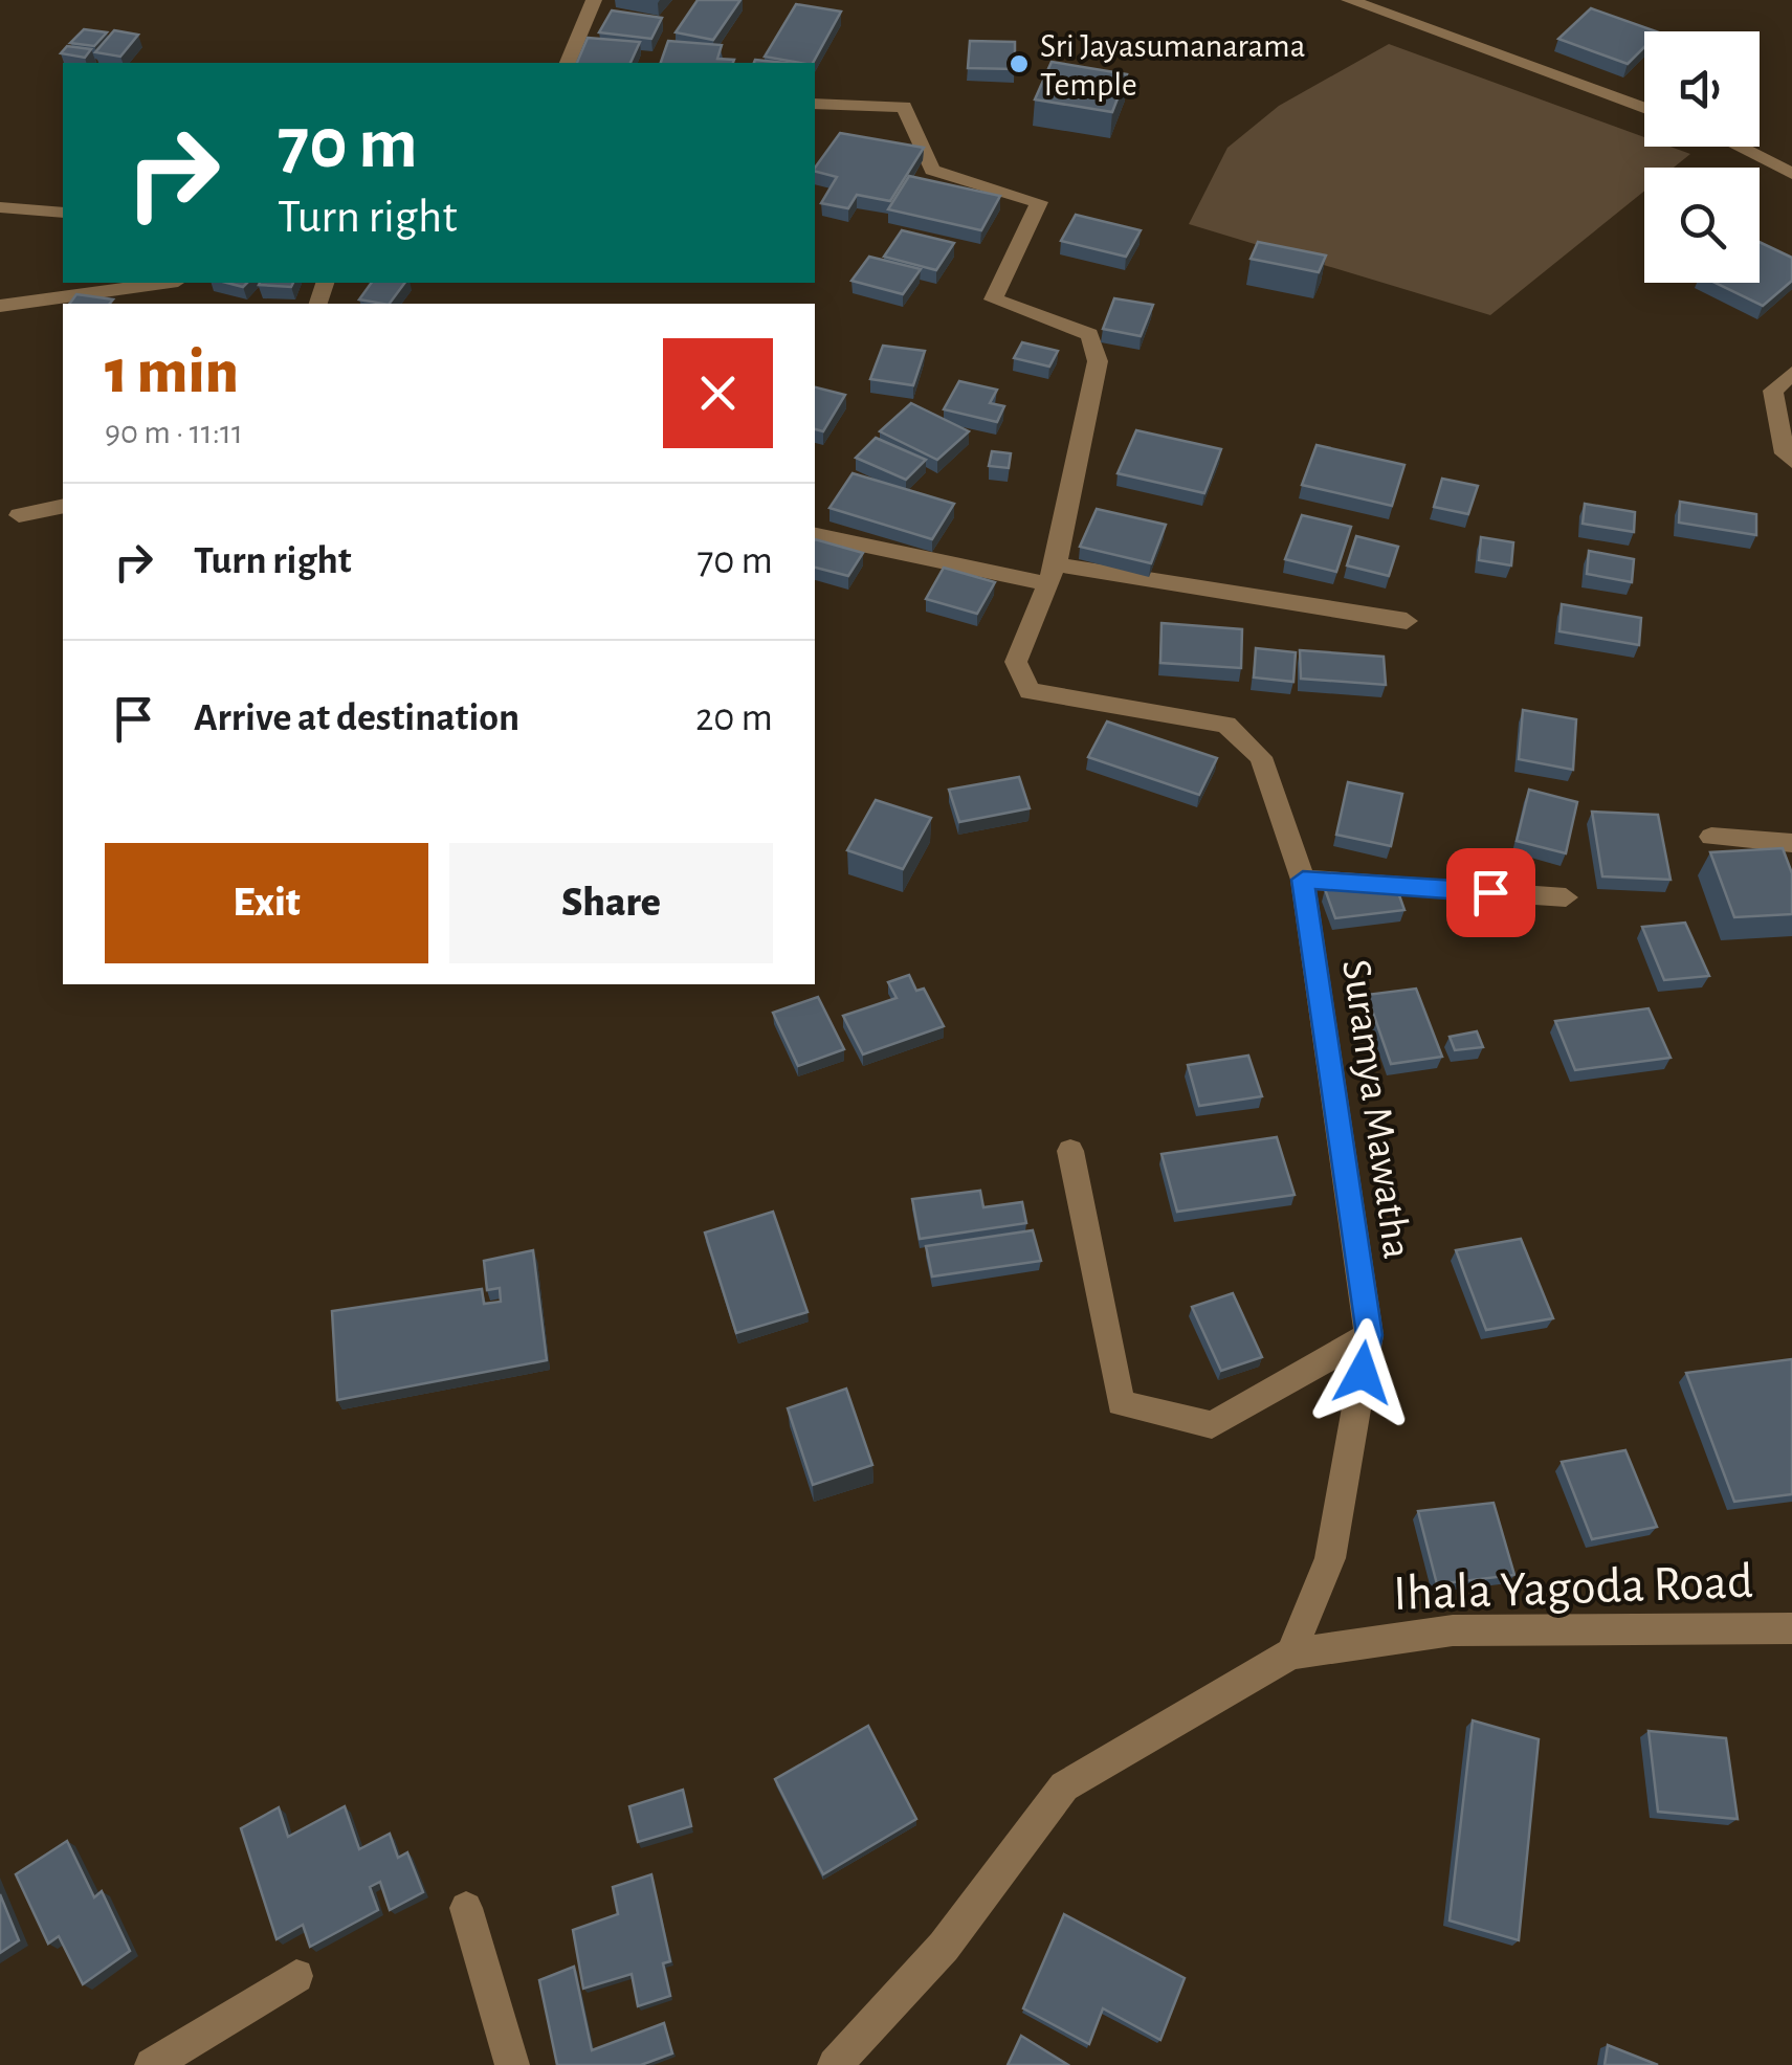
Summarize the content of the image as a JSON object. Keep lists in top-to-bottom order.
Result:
{
  "streets": {
    "street": ["Suramya Mawatha", "Ihala Yagoda Road"]
  },
  "crossings": [
    ["Suramya Mawatha", "Ihala Yagoda Road"]
  ],
  "places": ["Sri Jayasumanarama Temple"],
  "page": {
    "turn": ["70 m", "Turn right"],
    "heading": ["1 min", "90 m · 11:11"],
    "list": [
      {
        "name": "Turn right",
        "value": "70 m"
      },
      {
        "name": "Arrive at destination",
        "value": "20 m"
      }
    ],
    "buttons": ["Exit", "Share"]
  }
}
